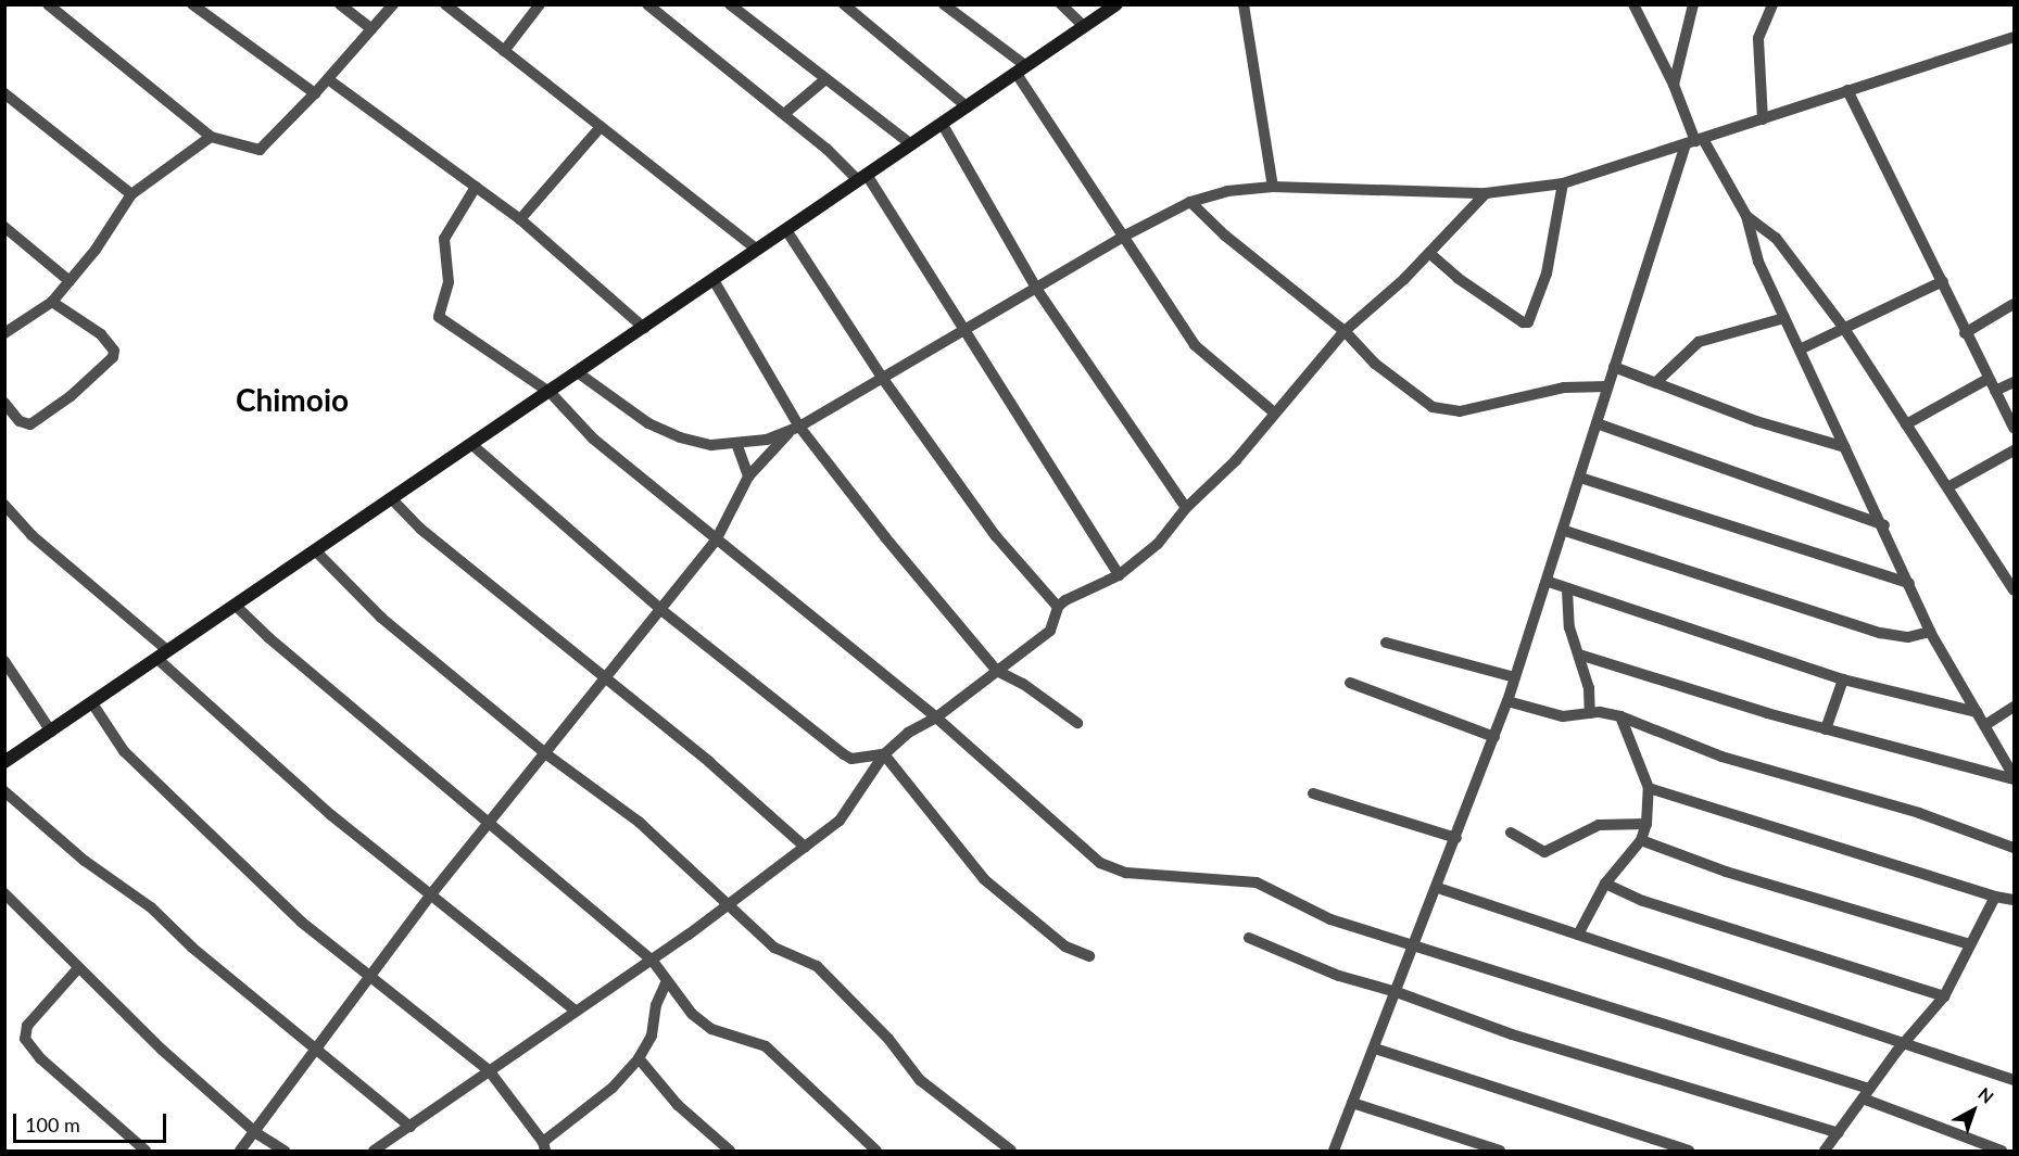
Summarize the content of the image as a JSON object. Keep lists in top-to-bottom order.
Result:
{
  "districts": ["Chimoio"],
  "scale_bar": "100 m",
  "north": "top right"
}
